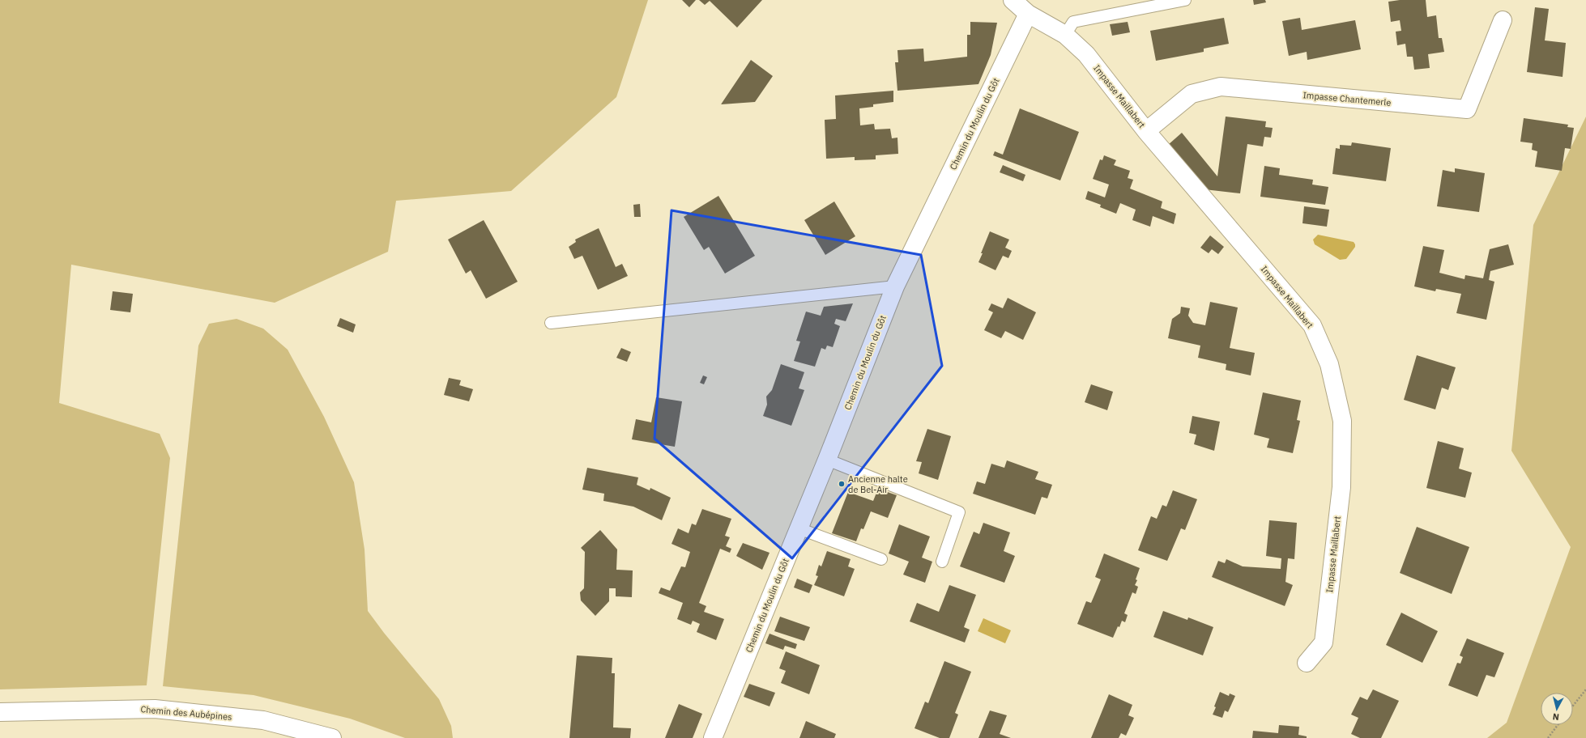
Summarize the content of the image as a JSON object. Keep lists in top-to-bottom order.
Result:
{
  "streets": {
    "street": [
      "Impasse Maillabert",
      "Impasse Chantemerle",
      "Chemin du Moulin du Gôt",
      "Chemin des Aubépines"
    ]
  },
  "crossings": [
    ["Impasse Maillabert", "Impasse Chantemerle"],
    ["Impasse Maillabert", "Chemin du Moulin du Gôt"]
  ],
  "places": ["Ancienne halte de Bel-Air"],
  "north": "bottom"
}
